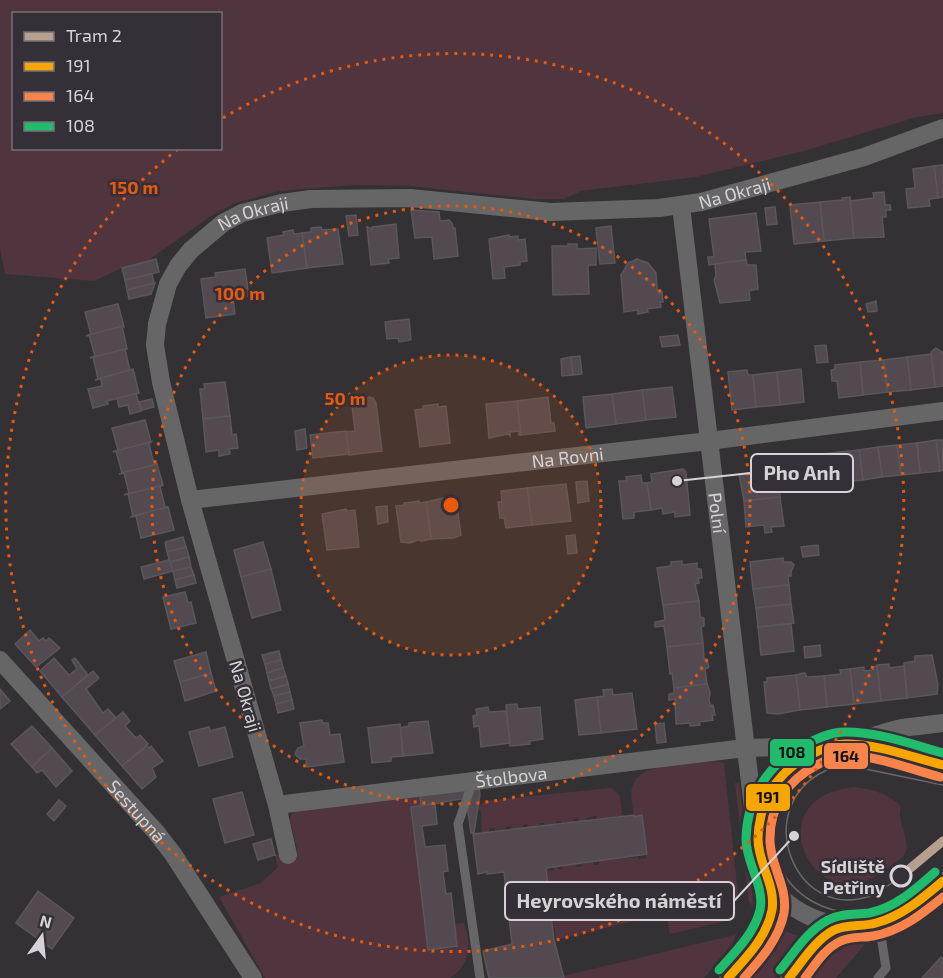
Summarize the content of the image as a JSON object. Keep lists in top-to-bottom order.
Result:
{
  "streets": {
    "street": [
      "Na Okraji",
      "Na Rovni",
      "Polní",
      "Štolbova",
      "Sestupná"
    ]
  },
  "crossings": [
    ["Na Okraji", "Na Rovni"],
    ["Na Okraji", "Polní"],
    ["Na Okraji", "Štolbova"],
    ["Na Rovni", "Polní"],
    ["Polní", "Štolbova"]
  ],
  "places": ["Pho Anh", "Heyrovského náměstí", "Sídliště Petřiny"],
  "lines": [
    "transit line 108",
    "transit line 191",
    "transit line 164",
    "tram line 2"
  ],
  "legend": [
    "Tram 2",
    "191",
    "164",
    "108"
  ],
  "north": "top",
  "rings": ["150 m", "100 m", "50 m"]
}
